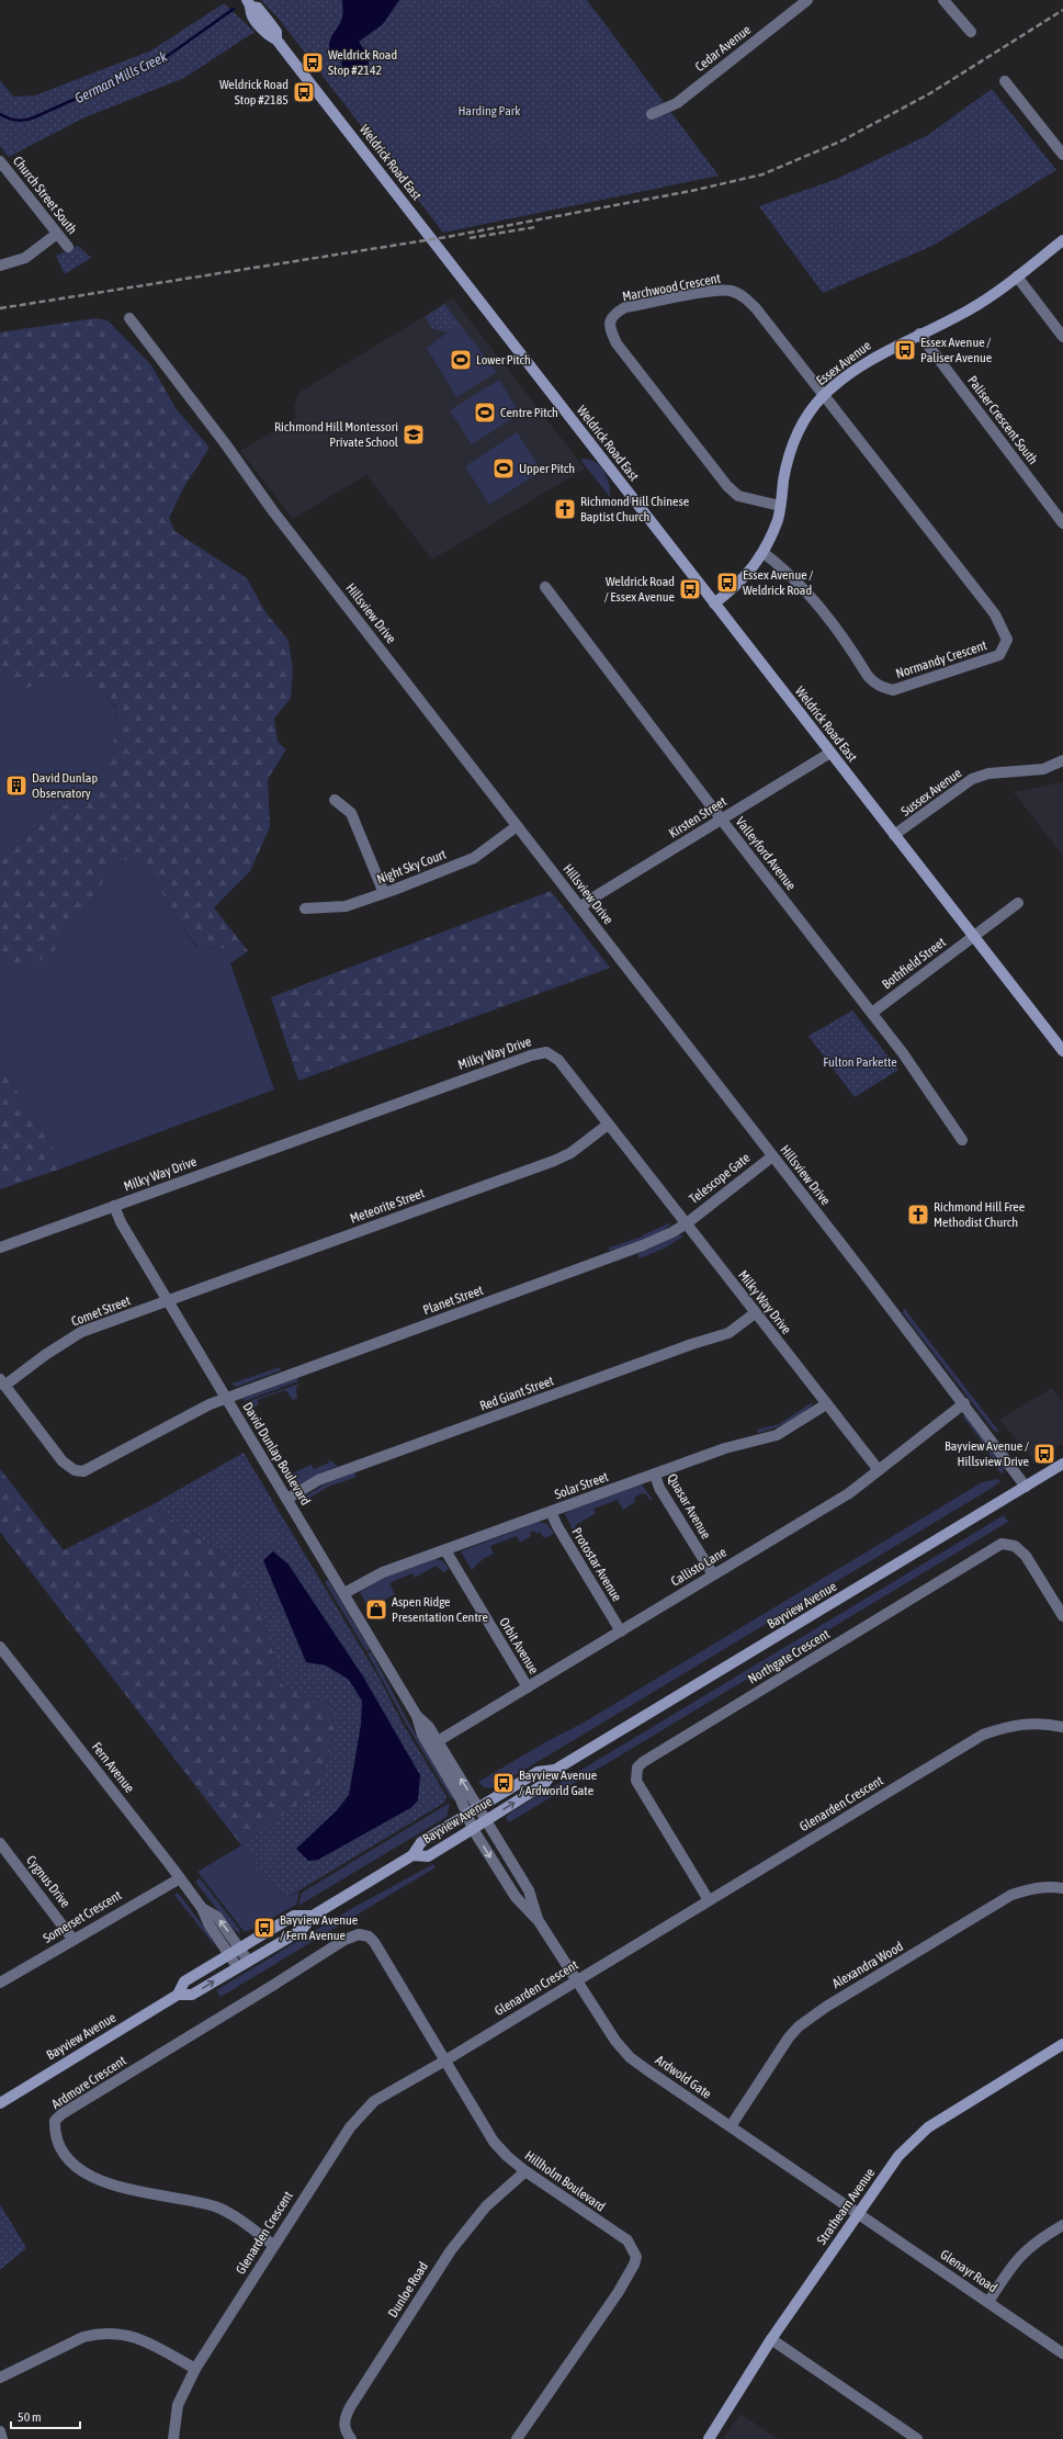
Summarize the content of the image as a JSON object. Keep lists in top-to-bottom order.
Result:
{
  "streets": {
    "street": [
      "Cedar Avenue",
      "Weldrick Road East",
      "Church Street South",
      "Marchwood Crescent",
      "Essex Avenue",
      "Paliser Crescent South",
      "Hillsview Drive",
      "Normandy Crescent",
      "Sussex Avenue",
      "Kirsten Street",
      "Valleyford Avenue",
      "Night Sky Court",
      "Bothfield Street",
      "Milky Way Drive",
      "Telescope Gate",
      "Meteorite Street",
      "Planet Street",
      "Comet Street",
      "Red Giant Street",
      "David Dunlap Boulevard",
      "Solar Street",
      "Quasar Avenue",
      "Protostar Avenue",
      "Callisto Lane",
      "Bayview Avenue",
      "Orbit Avenue",
      "Northgate Crescent",
      "Fern Avenue",
      "Glenarden Crescent",
      "Cygnus Drive",
      "Somerset Crescent",
      "Alexandra Wood",
      "Ardwold Gate",
      "Ardmore Crescent",
      "Hillholm Boulevard",
      "Strathearn Avenue",
      "Glenayr Road",
      "Dunloe Road"
    ]
  },
  "crossings": [
    ["Weldrick Road East", "Essex Avenue"],
    ["Weldrick Road East", "Sussex Avenue"],
    ["Weldrick Road East", "Kirsten Street"],
    ["Weldrick Road East", "Bothfield Street"],
    ["Marchwood Crescent", "Essex Avenue"],
    ["Marchwood Crescent", "Normandy Crescent"],
    ["Essex Avenue", "Paliser Crescent South"],
    ["Essex Avenue", "Normandy Crescent"],
    ["Hillsview Drive", "Kirsten Street"],
    ["Hillsview Drive", "Night Sky Court"],
    ["Hillsview Drive", "Telescope Gate"],
    ["Hillsview Drive", "Callisto Lane"],
    ["Hillsview Drive", "Bayview Avenue"],
    ["Kirsten Street", "Valleyford Avenue"],
    ["Valleyford Avenue", "Bothfield Street"],
    ["Milky Way Drive", "Telescope Gate"],
    ["Milky Way Drive", "Meteorite Street"],
    ["Milky Way Drive", "Planet Street"],
    ["Milky Way Drive", "Red Giant Street"],
    ["Milky Way Drive", "David Dunlap Boulevard"],
    ["Milky Way Drive", "Solar Street"],
    ["Milky Way Drive", "Callisto Lane"],
    ["Telescope Gate", "Planet Street"],
    ["Meteorite Street", "Comet Street"],
    ["Meteorite Street", "David Dunlap Boulevard"],
    ["Planet Street", "David Dunlap Boulevard"],
    ["Comet Street", "David Dunlap Boulevard"],
    ["Red Giant Street", "David Dunlap Boulevard"],
    ["David Dunlap Boulevard", "Solar Street"],
    ["David Dunlap Boulevard", "Callisto Lane"],
    ["David Dunlap Boulevard", "Bayview Avenue"],
    ["David Dunlap Boulevard", "Ardwold Gate"],
    ["Solar Street", "Quasar Avenue"],
    ["Solar Street", "Protostar Avenue"],
    ["Solar Street", "Orbit Avenue"],
    ["Quasar Avenue", "Callisto Lane"],
    ["Protostar Avenue", "Callisto Lane"],
    ["Callisto Lane", "Orbit Avenue"],
    ["Bayview Avenue", "Fern Avenue"],
    ["Bayview Avenue", "Ardwold Gate"],
    ["Northgate Crescent", "Glenarden Crescent"],
    ["Fern Avenue", "Somerset Crescent"],
    ["Glenarden Crescent", "Ardwold Gate"],
    ["Glenarden Crescent", "Ardmore Crescent"],
    ["Glenarden Crescent", "Hillholm Boulevard"],
    ["Cygnus Drive", "Somerset Crescent"],
    ["Alexandra Wood", "Ardwold Gate"],
    ["Ardwold Gate", "Strathearn Avenue"],
    ["Ardwold Gate", "Glenayr Road"],
    ["Ardmore Crescent", "Hillholm Boulevard"],
    ["Hillholm Boulevard", "Dunloe Road"],
    ["Strathearn Avenue", "Glenayr Road"]
  ],
  "water": ["German Mills Creek"],
  "parks": ["Harding Park", "Fulton Parkette"],
  "places": {
    "bus stop": [
      "Weldrick Road Stop #2142",
      "Weldrick Road Stop #2185",
      "Essex Avenue / Paliser Avenue",
      "Essex Avenue / Weldrick Road",
      "Weldrick Road / Essex Avenue",
      "Bayview Avenue / Hillsview Drive",
      "Bayview Avenue / Ardworld Gate",
      "Bayview Avenue / Fern Avenue"
    ],
    "sports": ["Lower Pitch", "Centre Pitch", "Upper Pitch"],
    "school or university": ["Richmond Hill Montessori Private School"],
    "church": ["Richmond Hill Chinese Baptist Church", "Richmond Hill Free Methodist Church"],
    "building": ["David Dunlap Observatory"],
    "shop": ["Aspen Ridge Presentation Centre"]
  },
  "scale_bar": "50 m"
}
